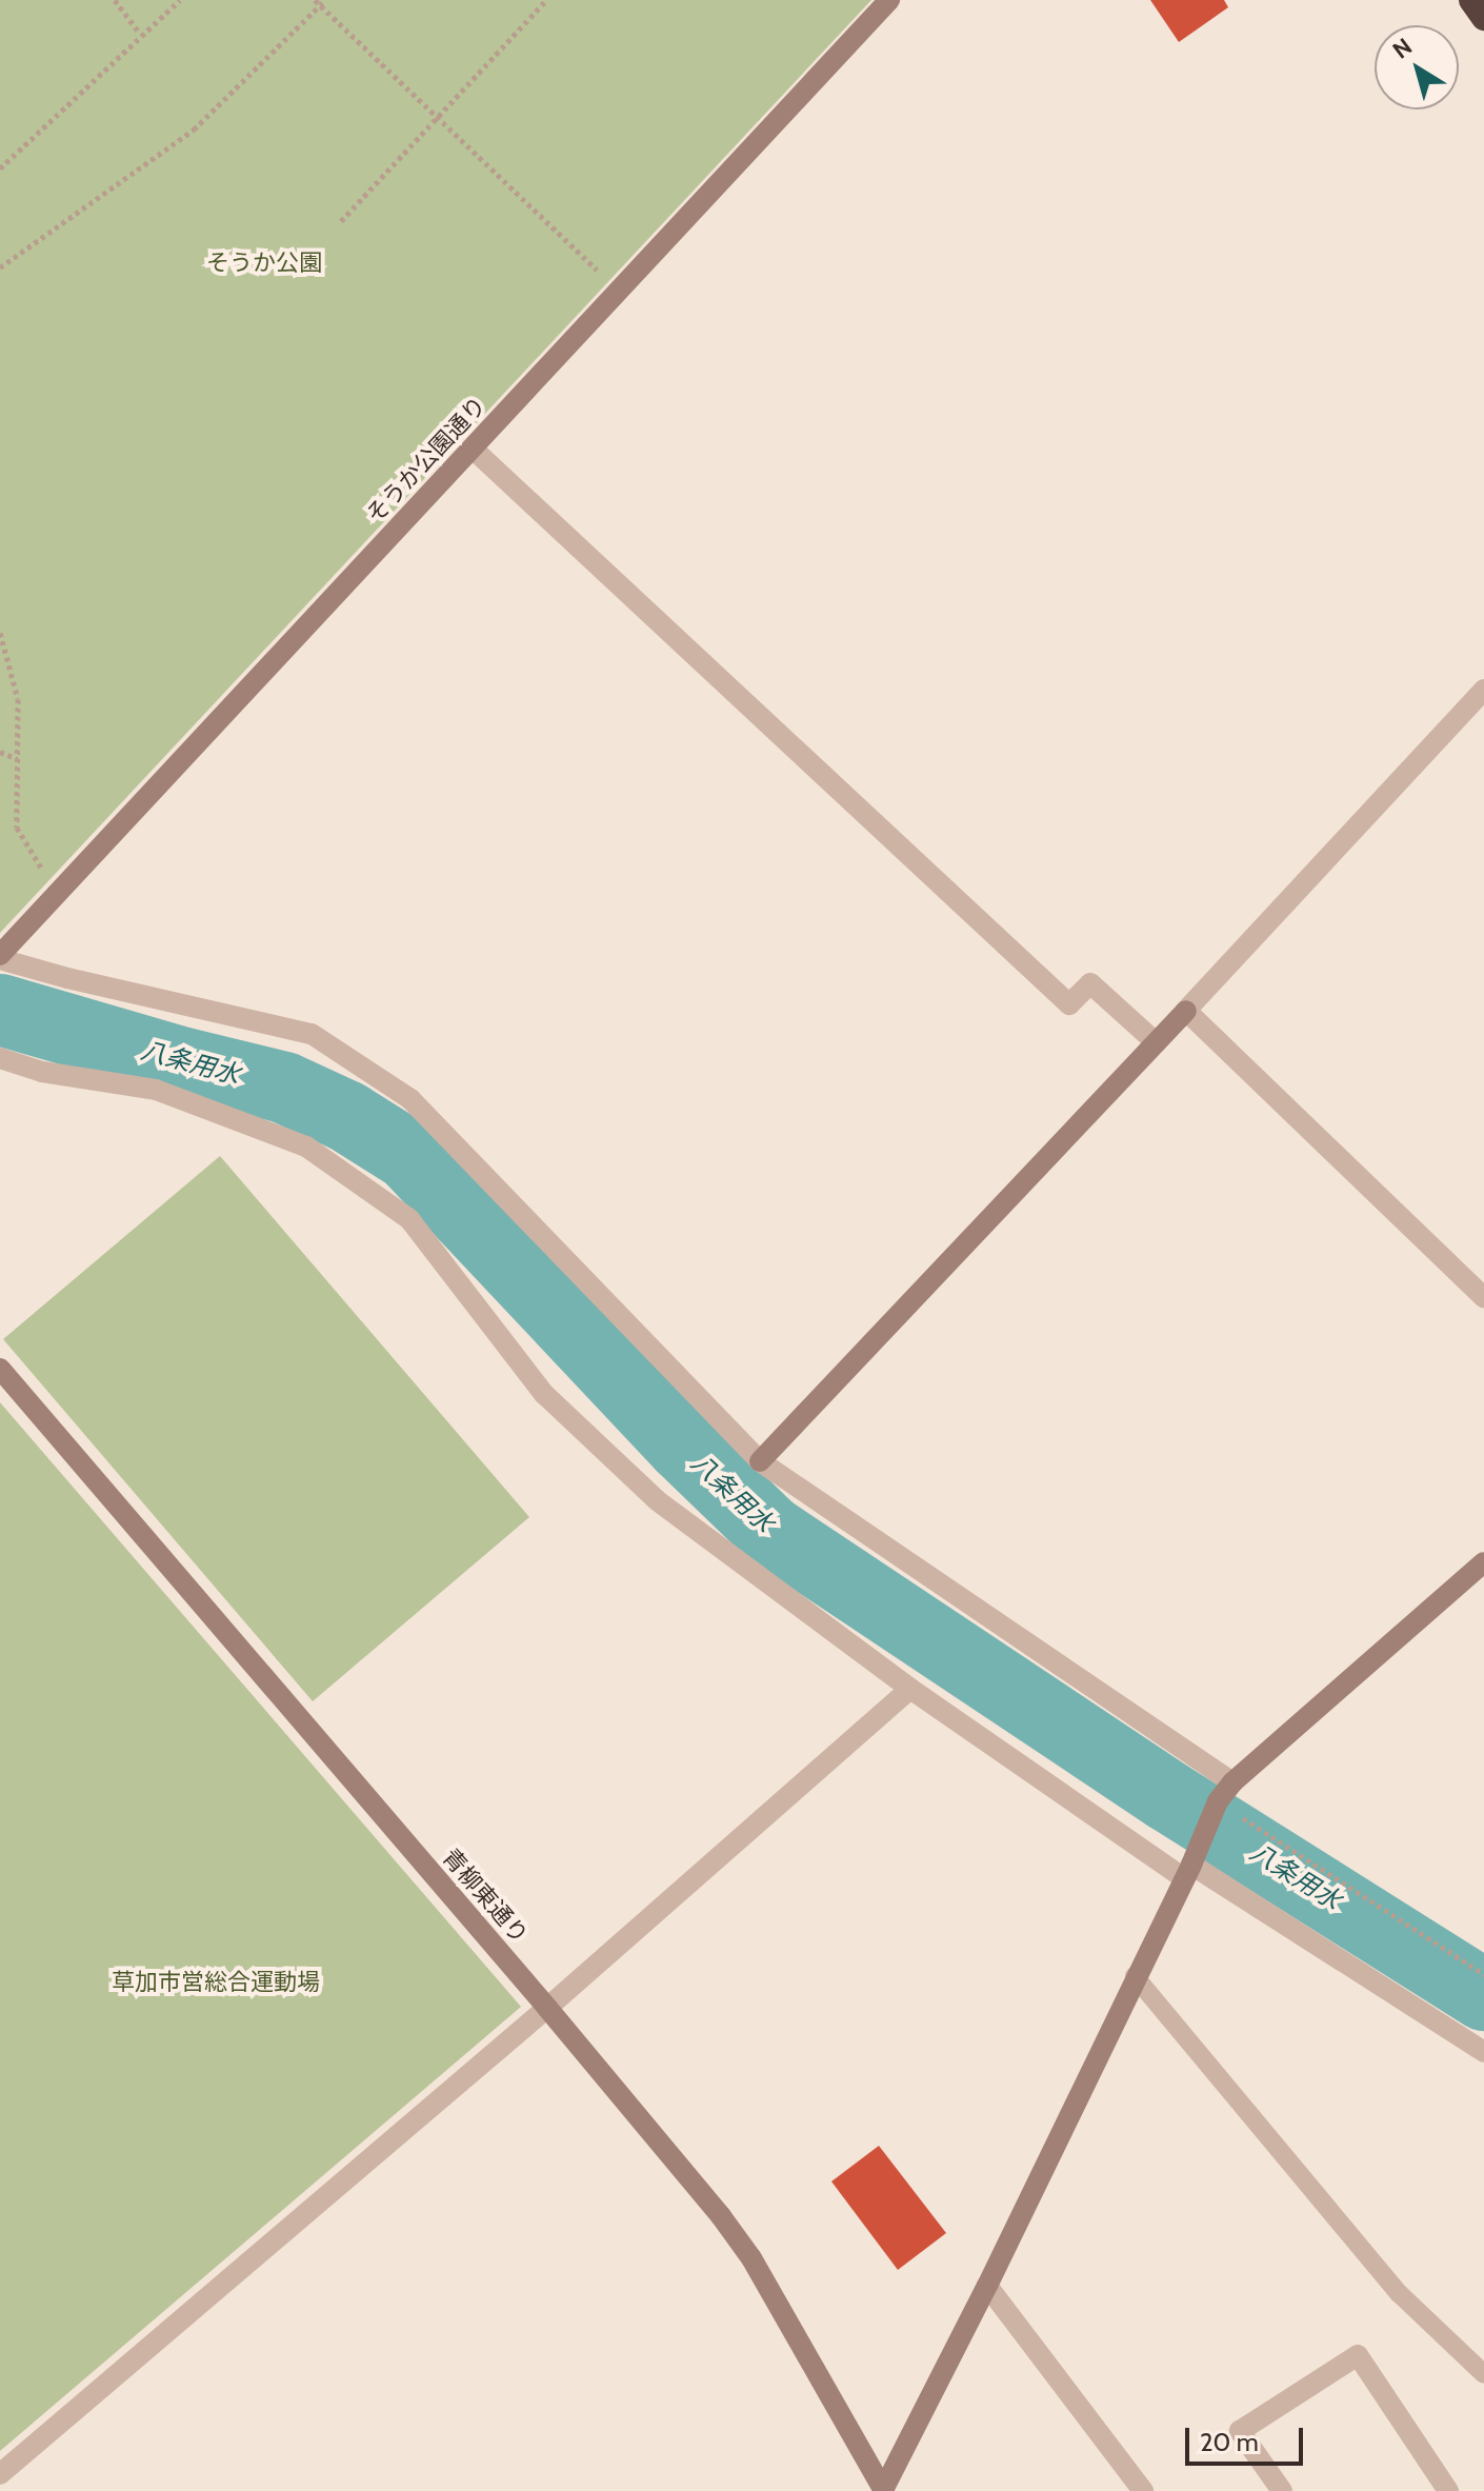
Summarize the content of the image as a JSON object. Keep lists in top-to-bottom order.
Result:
{
  "streets": {
    "street": ["そうか公園通り", "青柳東通り"]
  },
  "water": ["八条用水"],
  "parks": ["そうか公園", "草加市営総合運動場"],
  "scale_bar": "20 m",
  "north": "top left"
}
